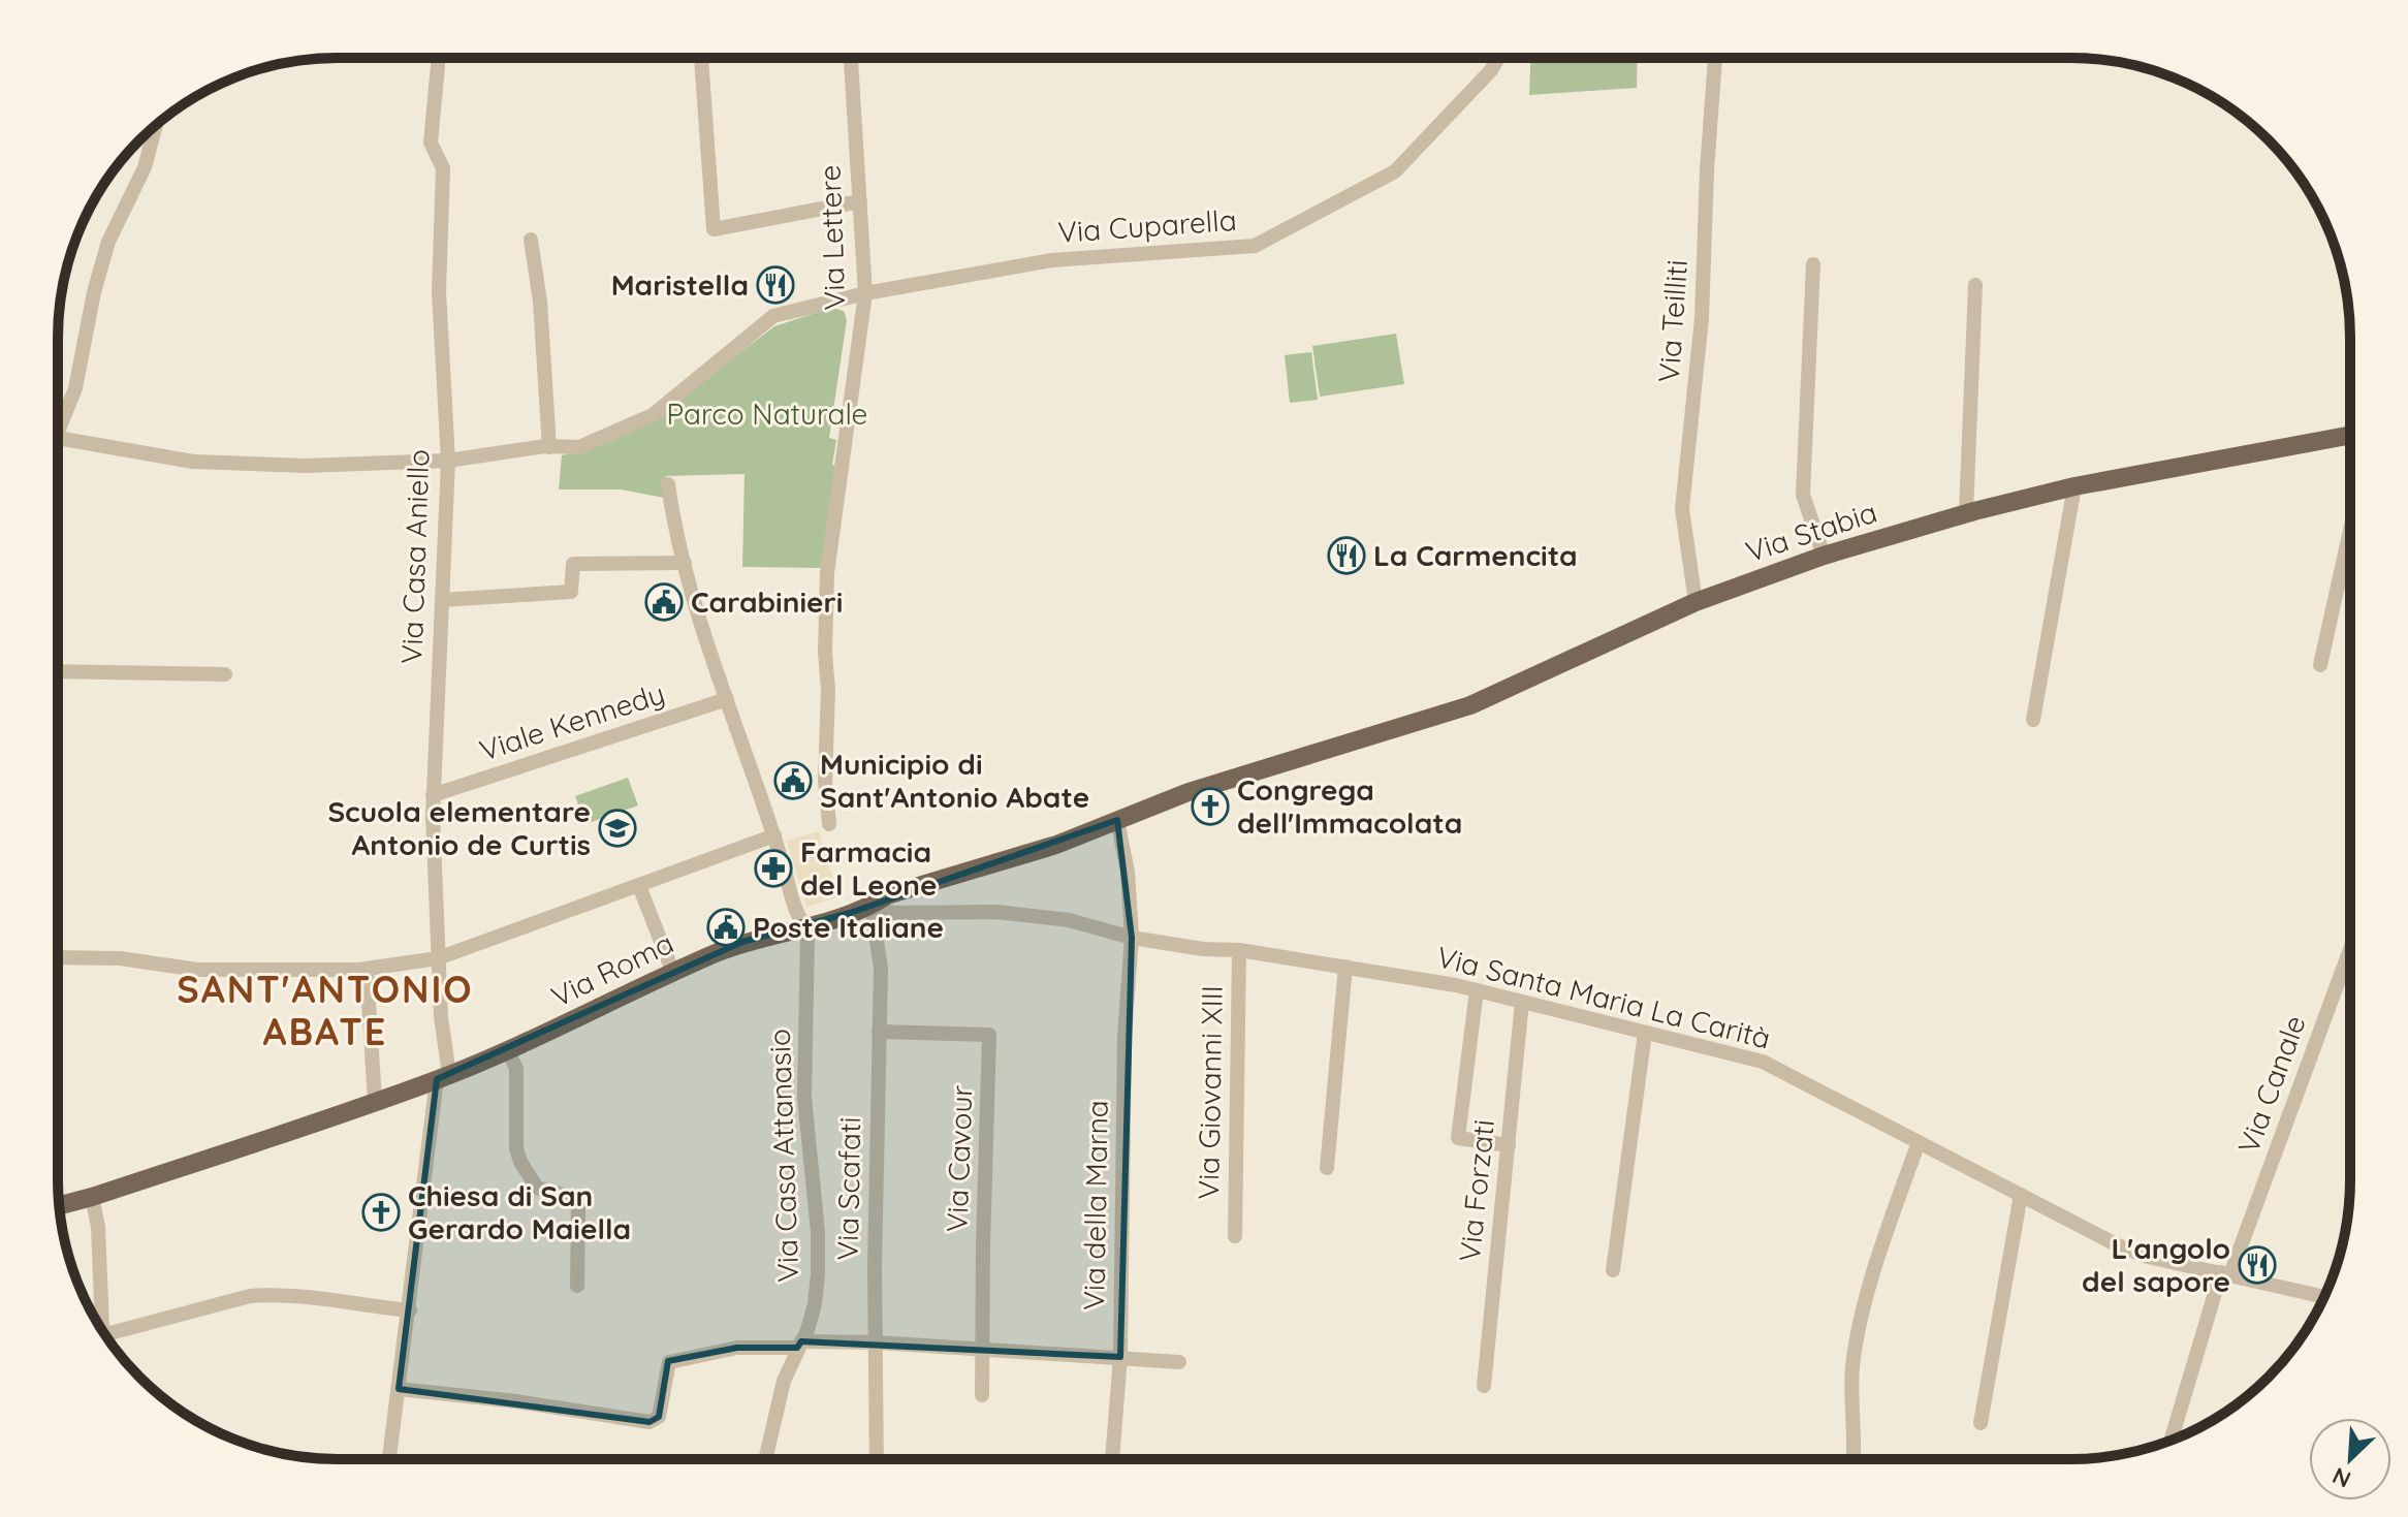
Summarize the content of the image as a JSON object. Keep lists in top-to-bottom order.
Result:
{
  "streets": {
    "main road": ["Via Stabia", "Via Roma"],
    "street": [
      "Via Cuparella",
      "Via Lettere",
      "Via Teilliti",
      "Via Casa Aniello",
      "Viale Kennedy",
      "Via Santa Maria La Carità",
      "Via Canale",
      "Via Giovanni XIII",
      "Via Casa Attanasio",
      "Via Cavour",
      "Via Scafati",
      "Via Forzati",
      "Via della Marna"
    ]
  },
  "crossings": [
    ["Via Cuparella", "Via Lettere"],
    ["Via Cuparella", "Via Casa Aniello"],
    ["Via Teilliti", "Via Stabia"],
    ["Via Stabia", "Via Roma"],
    ["Via Casa Aniello", "Viale Kennedy"],
    ["Via Casa Aniello", "Via Roma"],
    ["Via Roma", "Via Santa Maria La Carità"],
    ["Via Roma", "Via Casa Attanasio"],
    ["Via Roma", "Via Scafati"],
    ["Via Roma", "Via della Marna"],
    ["Via Santa Maria La Carità", "Via Canale"],
    ["Via Santa Maria La Carità", "Via Giovanni XIII"],
    ["Via Santa Maria La Carità", "Via Scafati"],
    ["Via Santa Maria La Carità", "Via Forzati"],
    ["Via Santa Maria La Carità", "Via della Marna"],
    ["Via Cavour", "Via Scafati"]
  ],
  "districts": ["SANT'ANTONIO ABATE"],
  "parks": ["Parco Naturale"],
  "places": {
    "restaurant": ["Maristella", "La Carmencita", "L'angolo del sapore"],
    "public building": ["Carabinieri", "Municipio di Sant'Antonio Abate", "Poste Italiane"],
    "church": ["Congrega dell'Immacolata", "Chiesa di San Gerardo Maiella"],
    "school or university": ["Scuola elementare Antonio de Curtis"],
    "pharmacy": ["Farmacia del Leone"]
  },
  "north": "bottom left"
}
